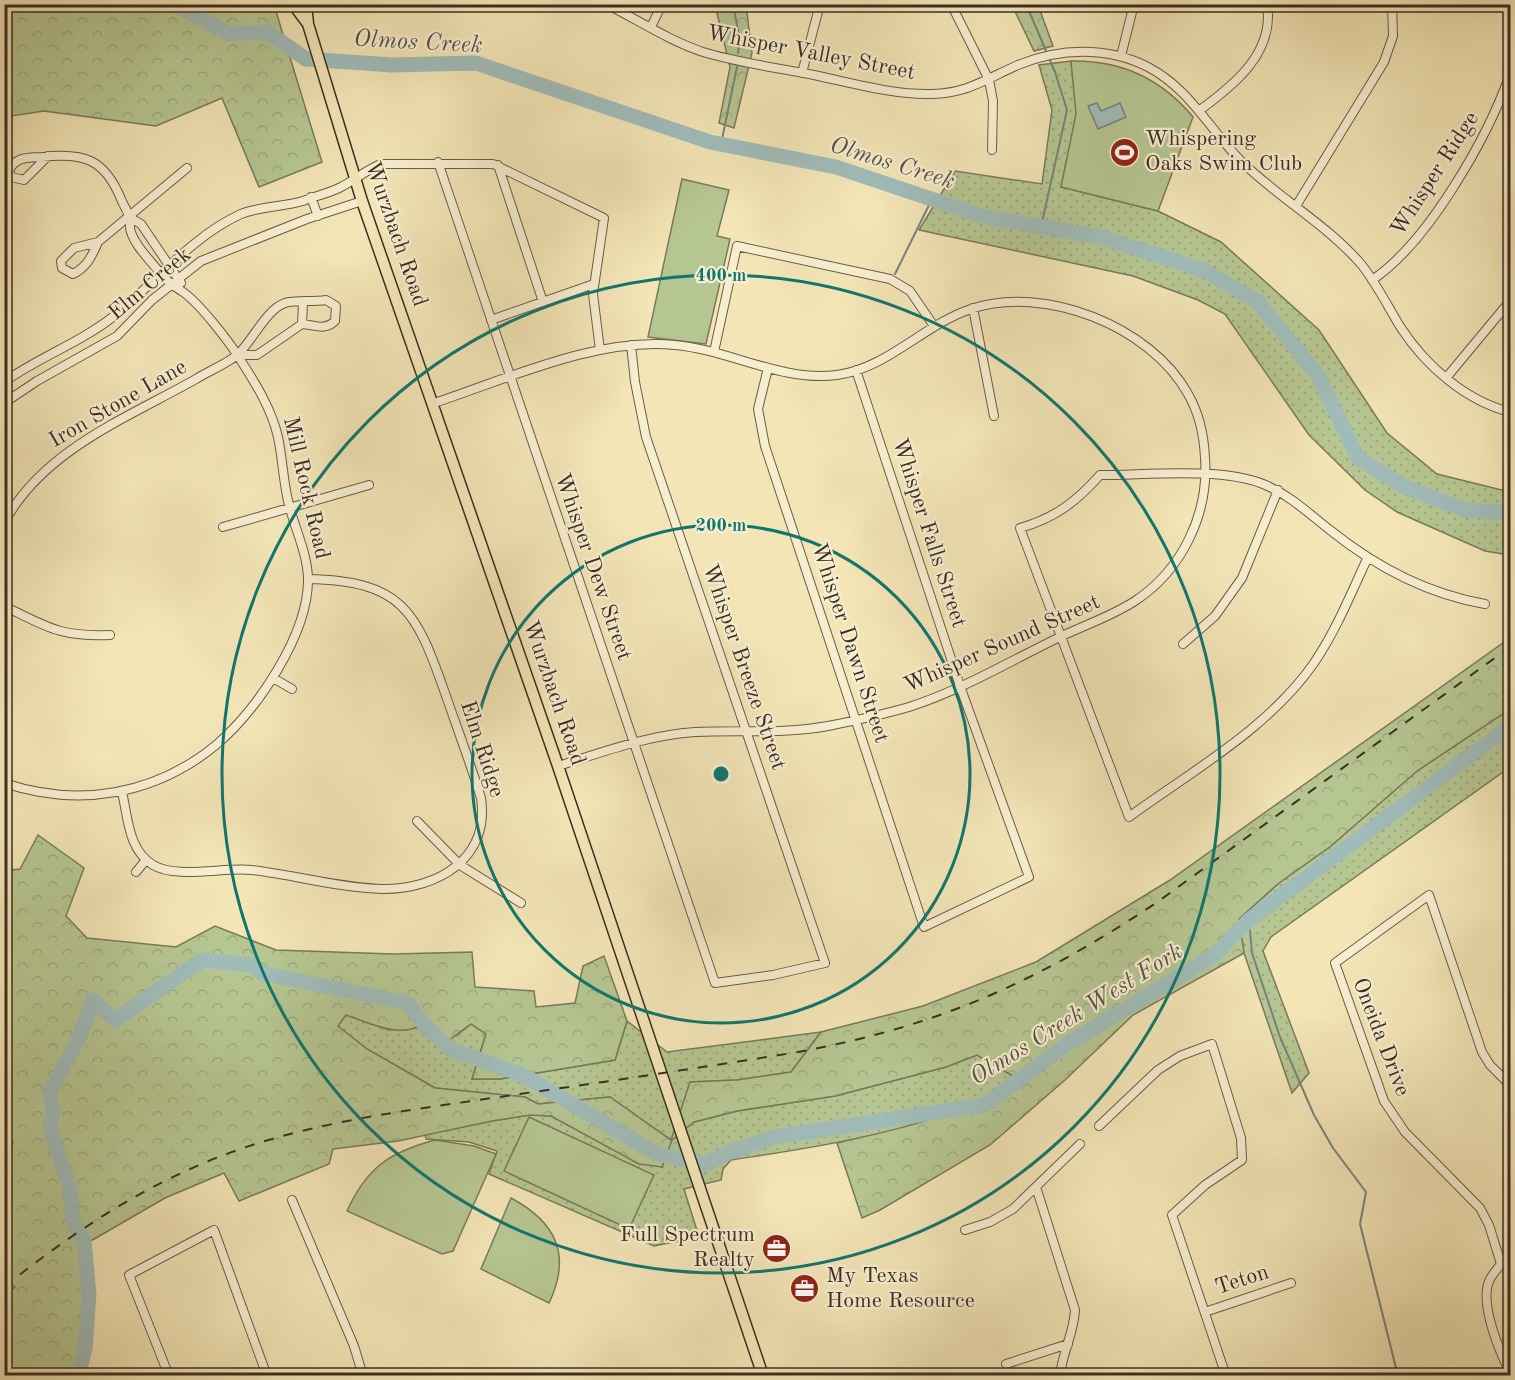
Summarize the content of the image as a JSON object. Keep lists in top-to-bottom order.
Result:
{
  "streets": {
    "main road": ["Wurzbach Road"],
    "street": [
      "Whisper Valley Street",
      "Whisper Ridge",
      "Elm Creek",
      "Iron Stone Lane",
      "Mill Rock Road",
      "Whisper Falls Street",
      "Whisper Dew Street",
      "Whisper Dawn Street",
      "Whisper Sound Street",
      "Whisper Breeze Street",
      "Elm Ridge",
      "Oneida Drive",
      "Teton"
    ]
  },
  "crossings": [
    ["Whisper Valley Street", "Whisper Ridge"],
    ["Wurzbach Road", "Elm Creek"],
    ["Wurzbach Road", "Whisper Sound Street"],
    ["Elm Creek", "Mill Rock Road"],
    ["Elm Creek", "Whisper Dew Street"],
    ["Iron Stone Lane", "Mill Rock Road"],
    ["Mill Rock Road", "Elm Ridge"],
    ["Whisper Falls Street", "Whisper Dawn Street"],
    ["Whisper Falls Street", "Whisper Sound Street"],
    ["Whisper Dew Street", "Whisper Sound Street"],
    ["Whisper Dew Street", "Whisper Breeze Street"],
    ["Whisper Dawn Street", "Whisper Sound Street"],
    ["Whisper Sound Street", "Whisper Breeze Street"]
  ],
  "water": ["Olmos Creek", "Olmos Creek West Fork"],
  "places": {
    "sports": ["Whispering Oaks Swim Club"],
    "office": ["Full Spectrum Realty", "My Texas Home Resource"]
  },
  "rings": ["400 m", "200 m"]
}
